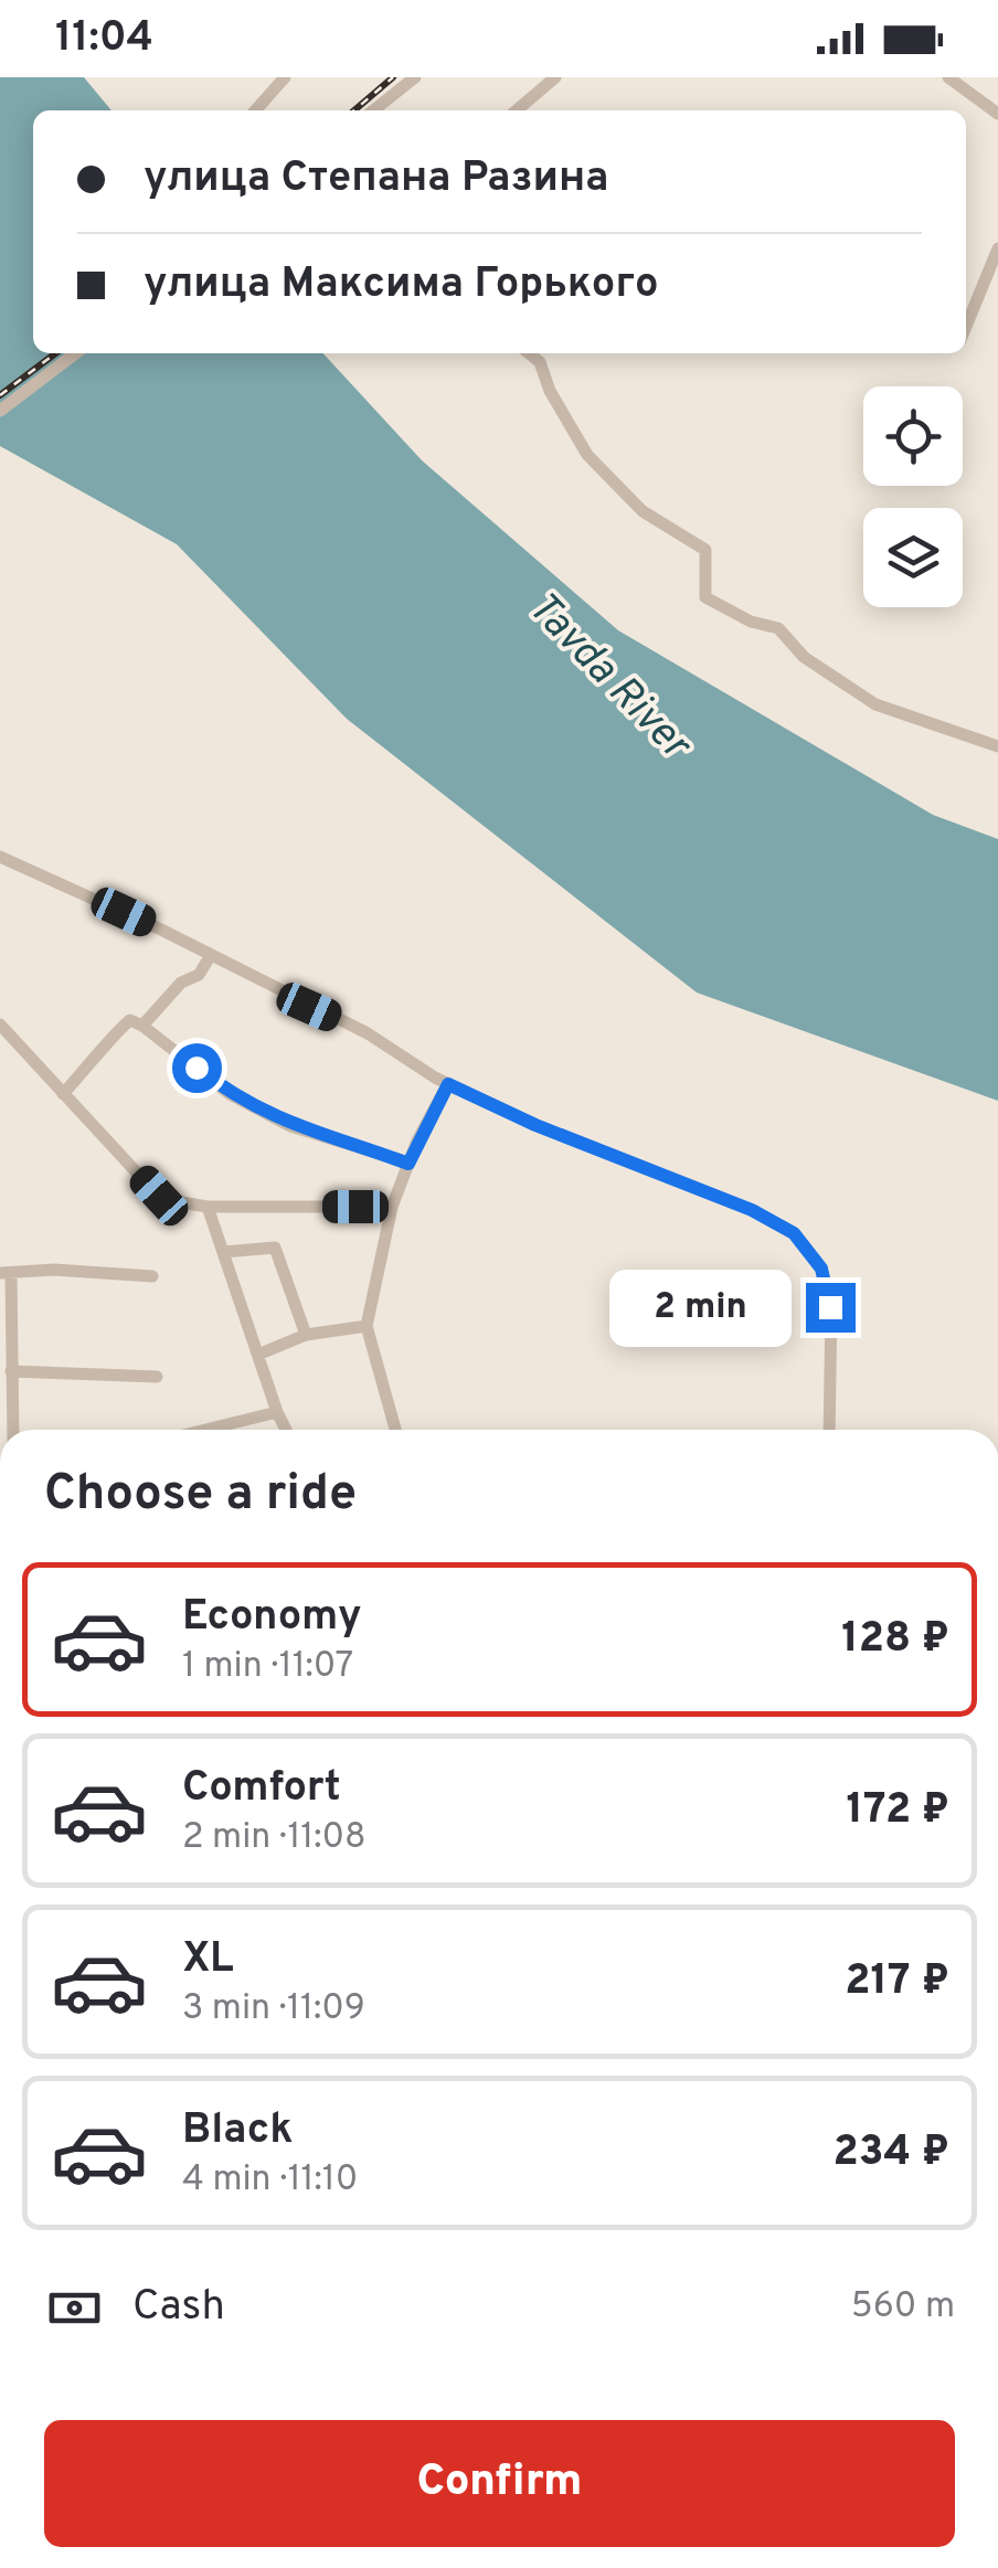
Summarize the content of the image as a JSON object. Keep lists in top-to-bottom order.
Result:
{
  "water": ["Tavda River"],
  "page": {
    "status": "11:04",
    "banner": ["улица Степана Разина", "улица Максима Горького"],
    "bubble": "2 min",
    "heading": "Choose a ride",
    "list": [
      {
        "name": "Economy",
        "note": "1 min · 11:07",
        "value": "128 ₽"
      },
      {
        "name": "Comfort",
        "note": "2 min · 11:08",
        "value": "172 ₽"
      },
      {
        "name": "XL",
        "note": "3 min · 11:09",
        "value": "217 ₽"
      },
      {
        "name": "Black",
        "note": "4 min · 11:10",
        "value": "234 ₽"
      }
    ],
    "pay": ["Cash", "560 m"],
    "buttons": "Confirm"
  }
}
